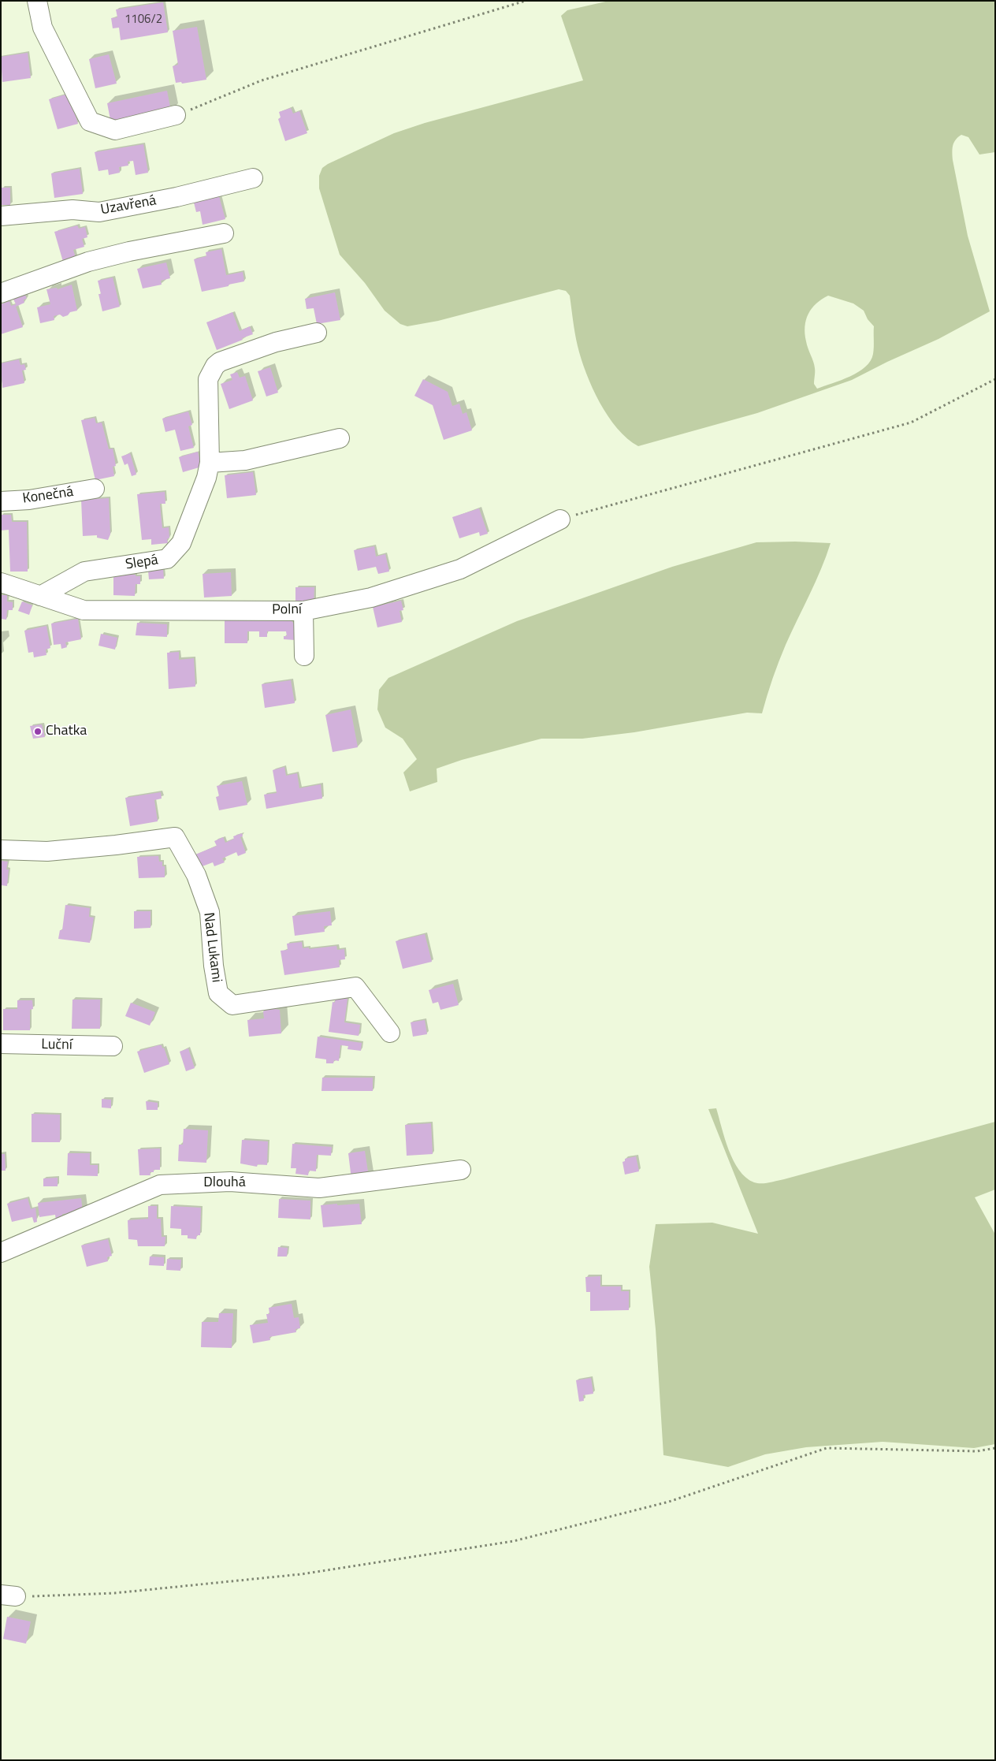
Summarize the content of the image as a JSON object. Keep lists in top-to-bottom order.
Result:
{
  "streets": {
    "street": [
      "Uzavřená",
      "Konečná",
      "Slepá",
      "Polní",
      "Nad Lukami",
      "Luční",
      "Dlouhá"
    ]
  },
  "crossings": [
    ["Slepá", "Polní"]
  ],
  "places": ["Chatka"],
  "house_numbers": ["1106/2"]
}
